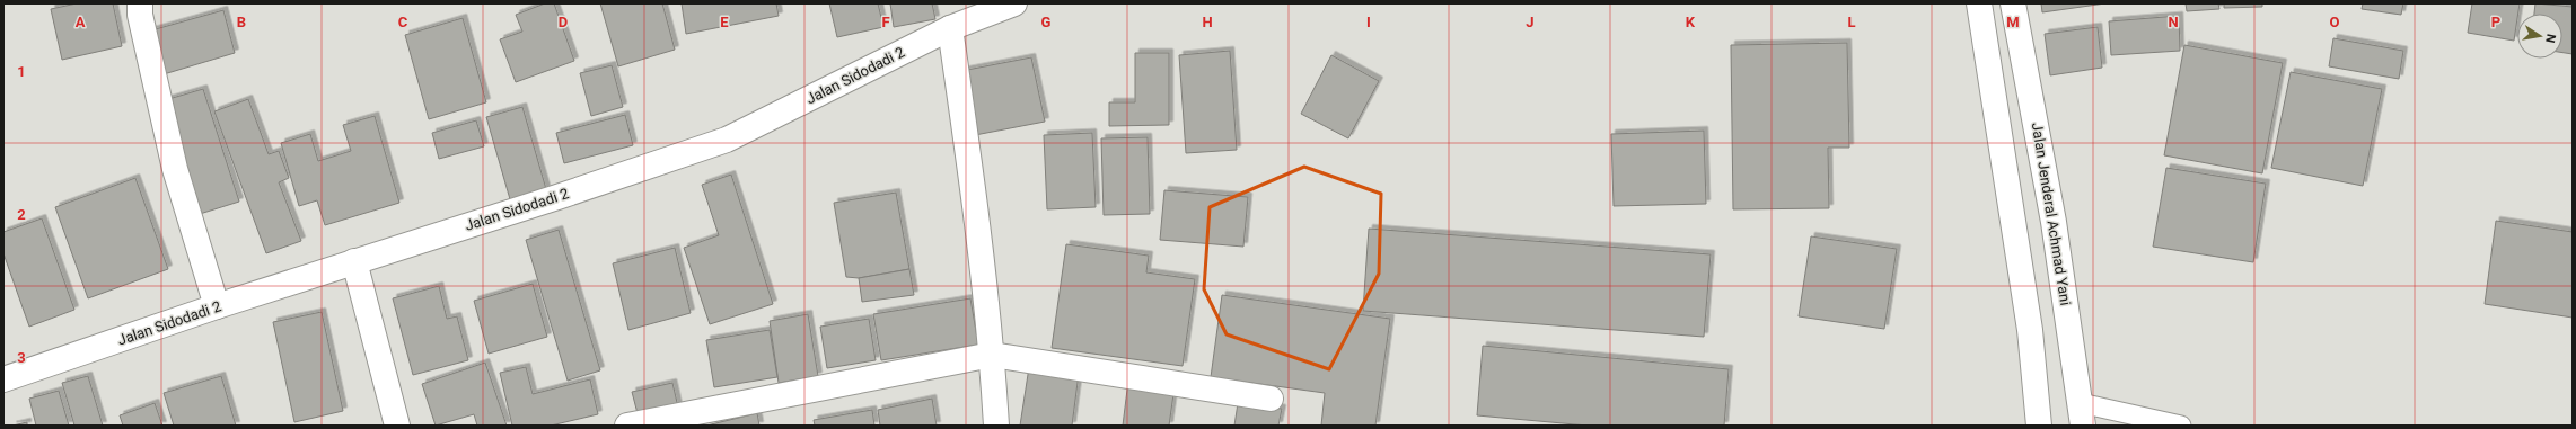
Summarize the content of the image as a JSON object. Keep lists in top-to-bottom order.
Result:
{
  "streets": {
    "main road": ["Jalan Sidodadi 2", "Jalan Jenderal Achmad Yani"]
  },
  "north": "right",
  "grid": {
    "columns": [
      "A",
      "B",
      "C",
      "D",
      "E",
      "F",
      "G",
      "H",
      "I",
      "J",
      "K",
      "L",
      "M",
      "N",
      "O",
      "P"
    ],
    "rows": ["1", "2", "3"]
  }
}
